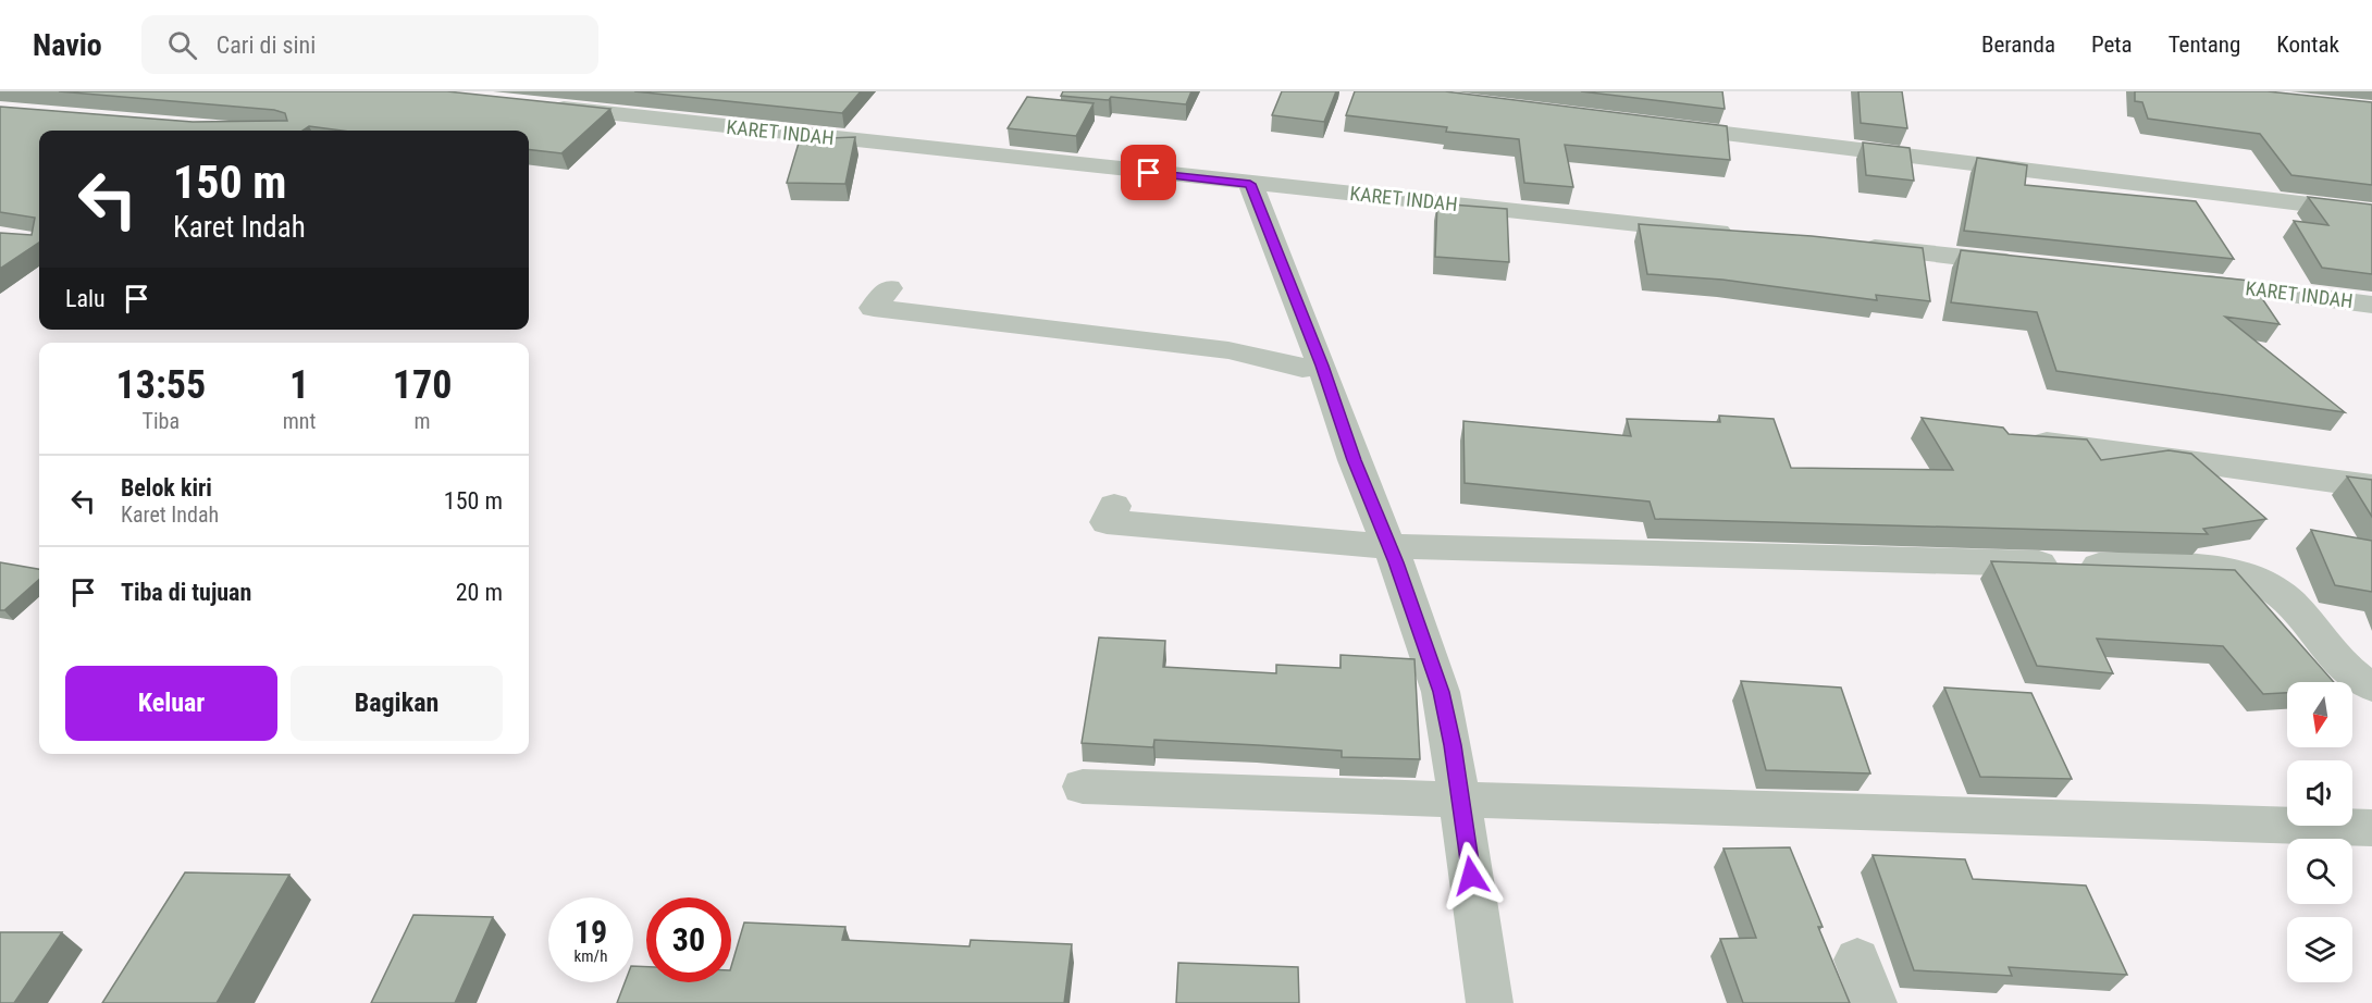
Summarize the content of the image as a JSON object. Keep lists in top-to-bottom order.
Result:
{
  "streets": {
    "street": ["KARET INDAH"]
  },
  "north": "bottom",
  "page": {
    "header": "Navio",
    "search": "Cari di sini",
    "nav": [
      "Beranda",
      "Peta",
      "Tentang",
      "Kontak"
    ],
    "turn": ["150 m", "Karet Indah"],
    "then": "Lalu",
    "eta": [
      "13:55",
      "Tiba",
      "1",
      "mnt",
      "170",
      "m"
    ],
    "list": [
      {
        "name": "Belok kiri",
        "note": "Karet Indah",
        "value": "150 m"
      },
      {
        "name": "Tiba di tujuan",
        "value": "20 m"
      }
    ],
    "buttons": ["Keluar", "Bagikan"],
    "speed": "19 km/h",
    "limit": "30"
  }
}
